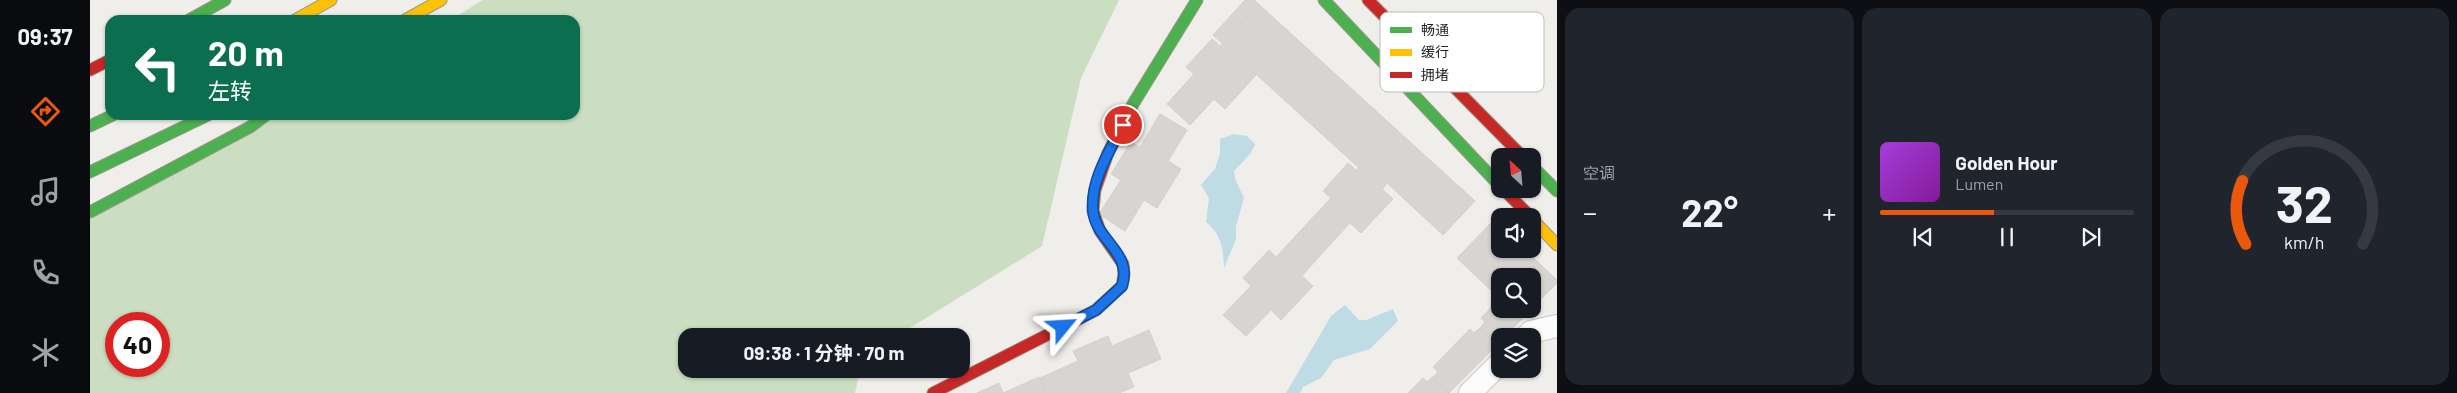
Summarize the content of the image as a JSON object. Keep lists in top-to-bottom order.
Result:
{
  "legend": ["畅通", "缓行", "拥堵"],
  "north": "top left",
  "page": {
    "tabs": "09:37",
    "tile": "空调",
    "turn": ["20 m", "左转"],
    "song": ["Golden Hour", "Lumen"],
    "heat": ["−", "22°", "+"],
    "limit": "40",
    "trip": "09:38 · 1 分钟 · 70 m",
    "gauge": ["32", "km/h"]
  }
}
